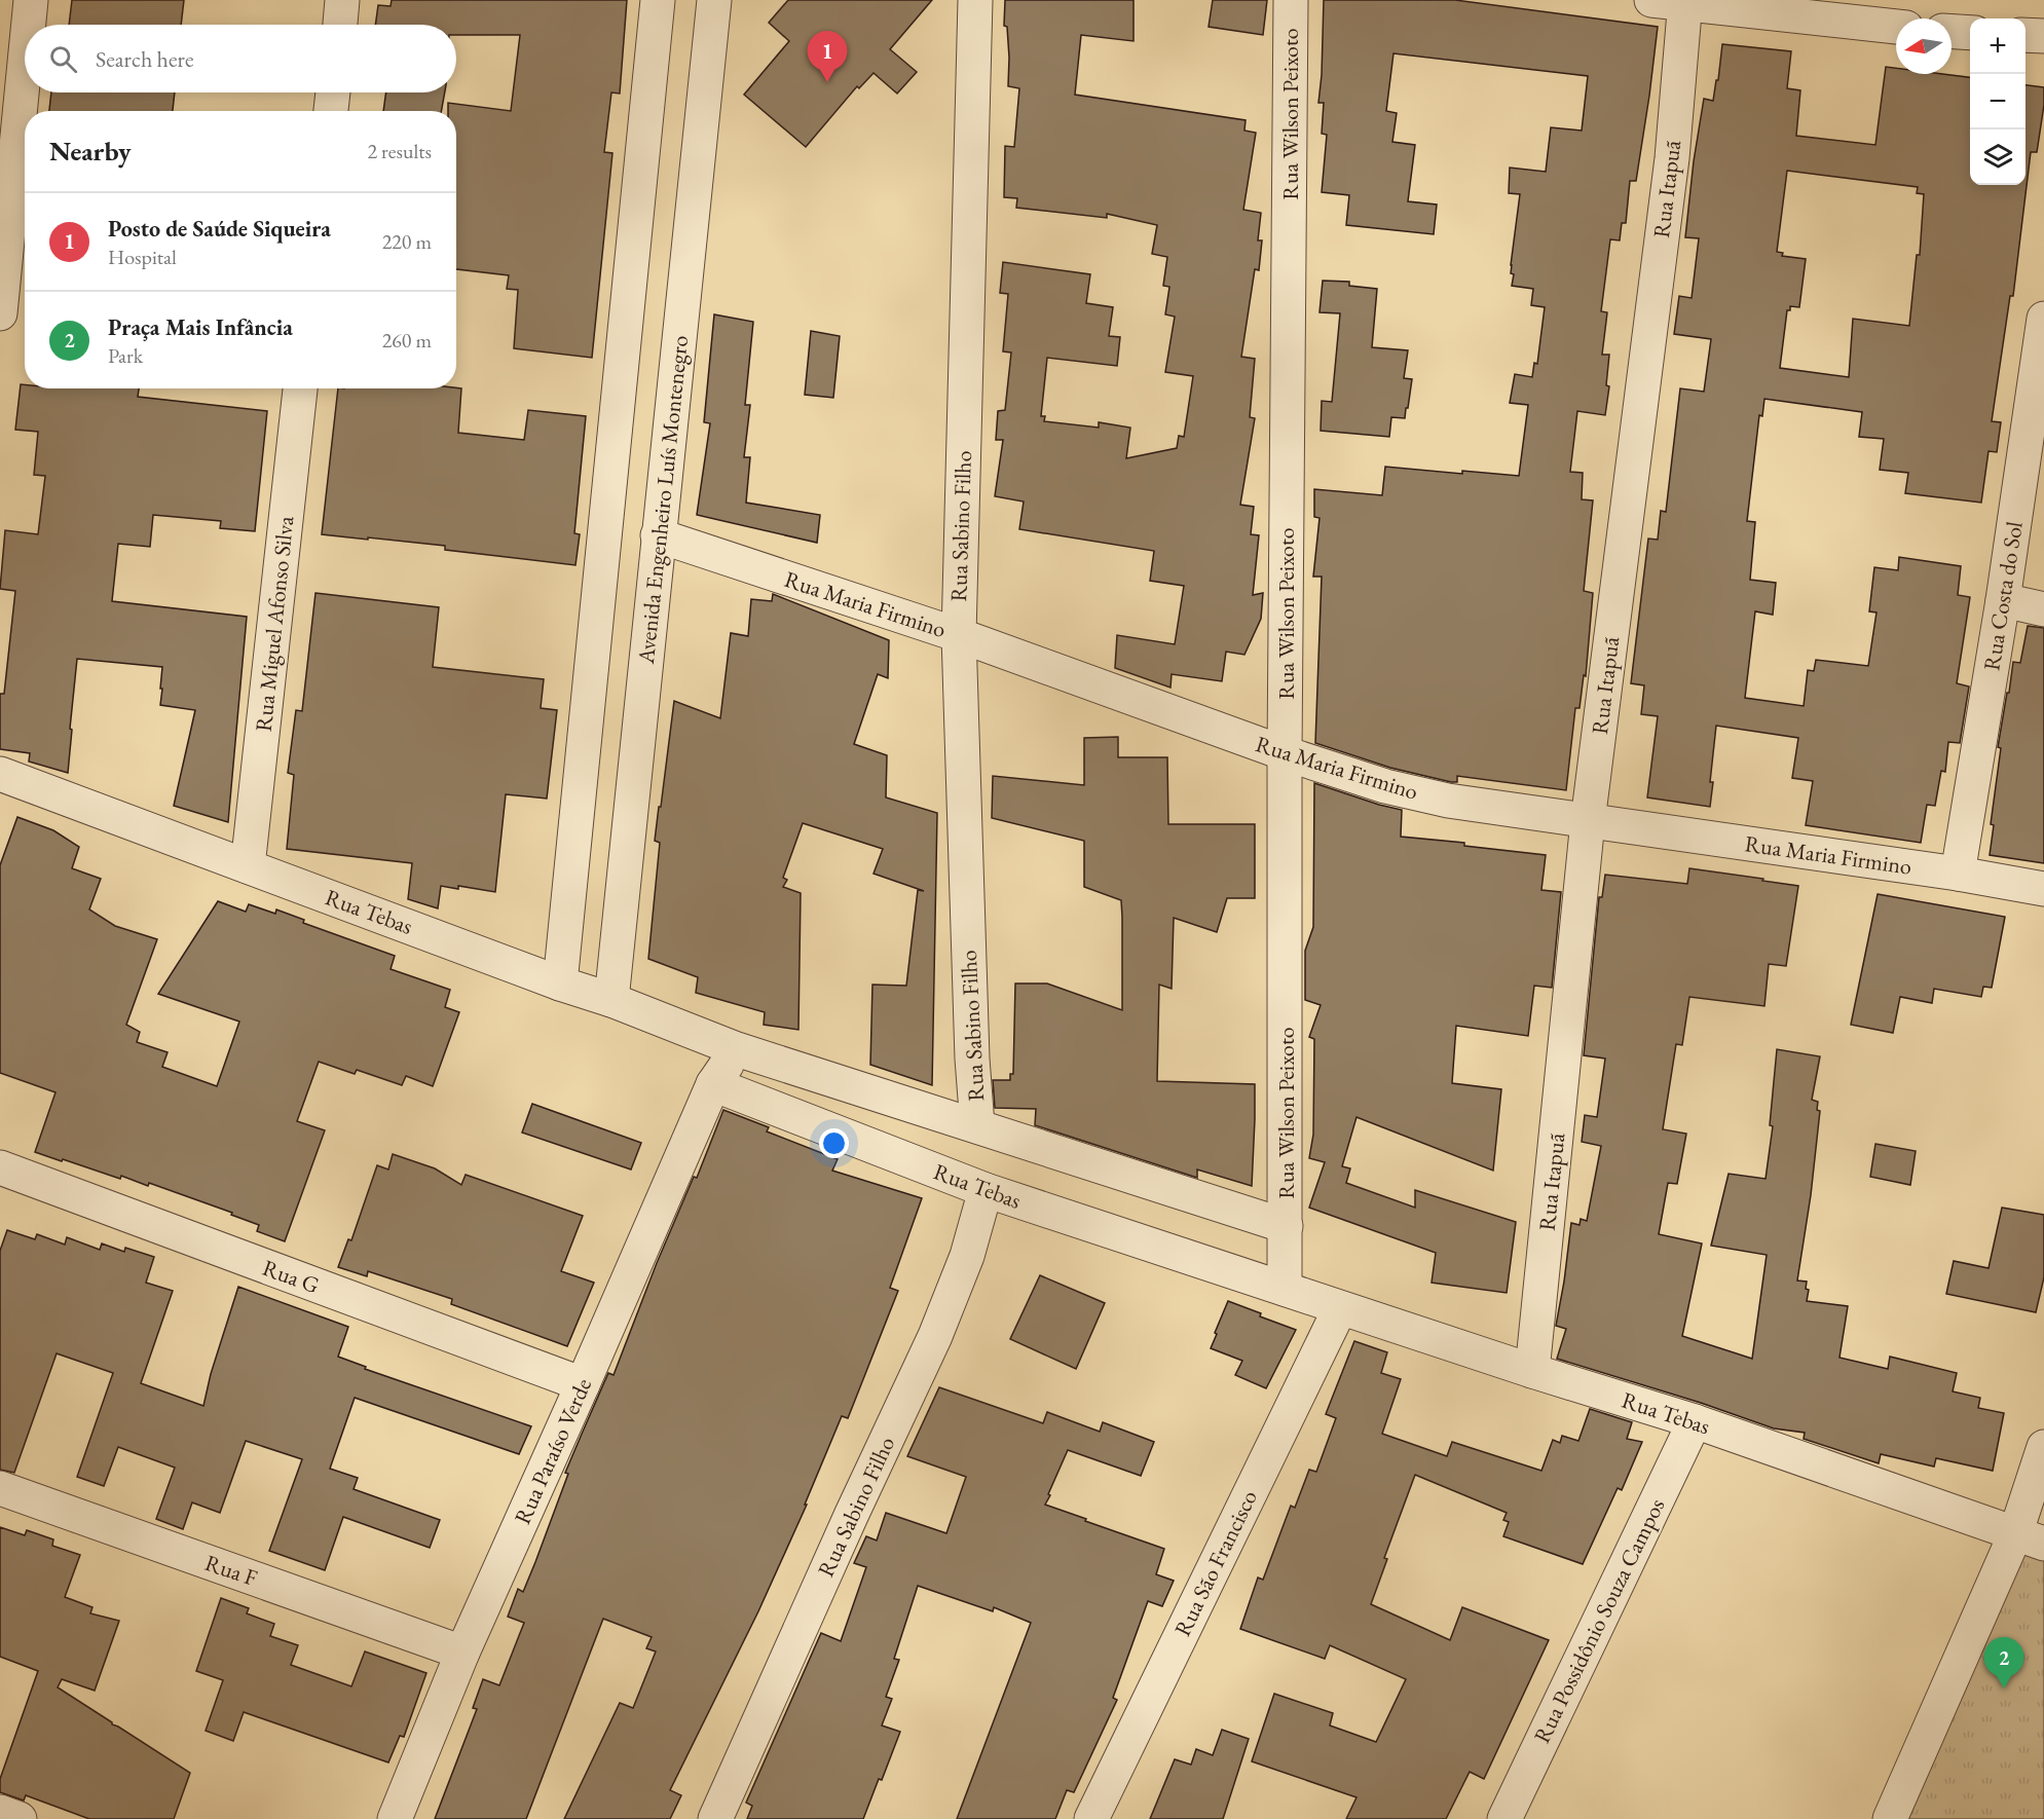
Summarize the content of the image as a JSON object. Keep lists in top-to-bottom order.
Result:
{
  "streets": {
    "street": [
      "Rua Wilson Peixoto",
      "Rua Itapuã",
      "Avenida Engenheiro Luís Montenegro",
      "Rua Sabino Filho",
      "Rua Costa do Sol",
      "Rua Maria Firmino",
      "Rua Miguel Afonso Silva",
      "Rua Tebas",
      "Rua G",
      "Rua Paraíso Verde",
      "Rua São Francisco",
      "Rua F",
      "Rua Possidônio Souza Campos"
    ]
  },
  "crossings": [
    ["Rua Wilson Peixoto", "Rua Maria Firmino"],
    ["Rua Wilson Peixoto", "Rua Tebas"],
    ["Rua Itapuã", "Rua Maria Firmino"],
    ["Rua Itapuã", "Rua Tebas"],
    ["Avenida Engenheiro Luís Montenegro", "Rua Maria Firmino"],
    ["Avenida Engenheiro Luís Montenegro", "Rua Tebas"],
    ["Rua Sabino Filho", "Rua Maria Firmino"],
    ["Rua Sabino Filho", "Rua Tebas"],
    ["Rua Costa do Sol", "Rua Maria Firmino"],
    ["Rua Miguel Afonso Silva", "Rua Tebas"],
    ["Rua Tebas", "Rua Paraíso Verde"],
    ["Rua Tebas", "Rua São Francisco"],
    ["Rua Tebas", "Rua Possidônio Souza Campos"],
    ["Rua G", "Rua Paraíso Verde"],
    ["Rua Paraíso Verde", "Rua F"]
  ],
  "north": "left",
  "page": {
    "map_buttons": ["+", "−"],
    "search": "Search here",
    "pins": ["1", "2"],
    "heading": ["Nearby", "2 results"],
    "list": [
      {
        "mark": "1",
        "name": "Posto de Saúde Siqueira",
        "note": "Hospital",
        "value": "220 m"
      },
      {
        "mark": "2",
        "name": "Praça Mais Infância",
        "note": "Park",
        "value": "260 m"
      }
    ]
  }
}
